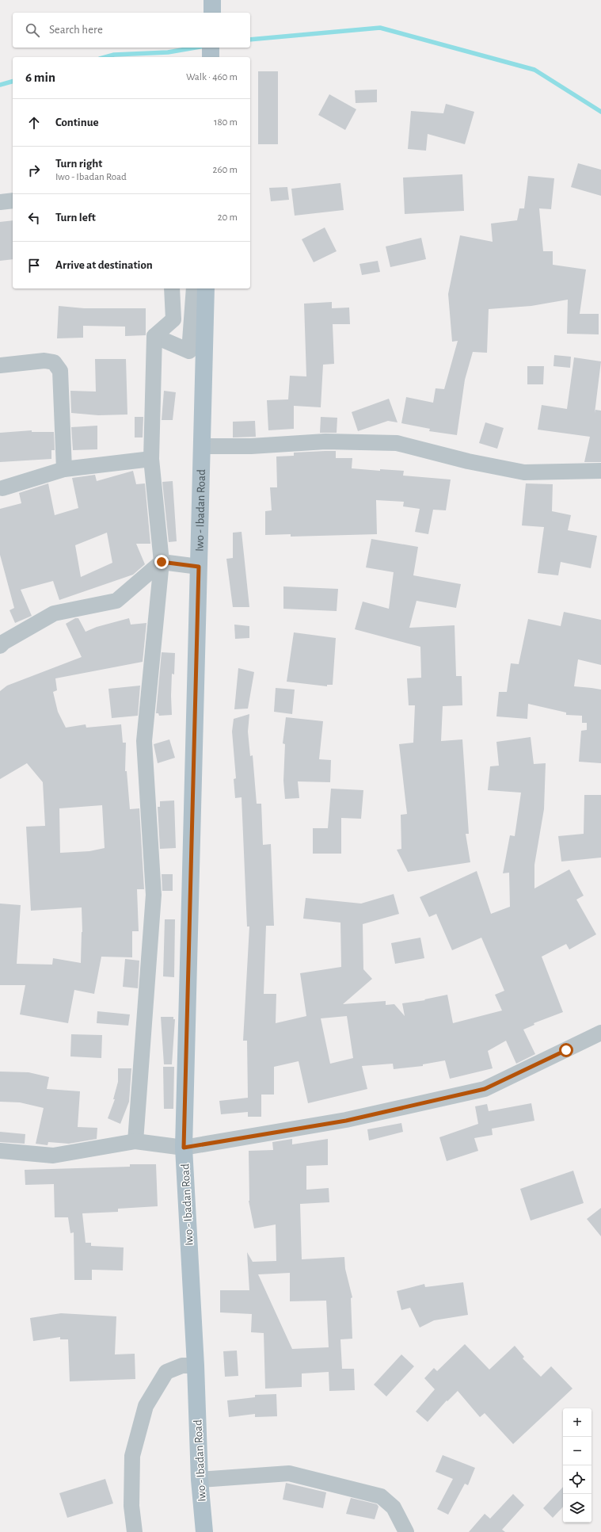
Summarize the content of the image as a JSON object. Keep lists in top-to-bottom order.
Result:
{
  "streets": {
    "main road": ["Iwo - Ibadan Road"]
  },
  "page": {
    "search": "Search here",
    "heading": ["6 min", "Walk · 460 m"],
    "list": [
      ["Continue", "180 m"],
      ["Turn right", "Iwo - Ibadan Road", "260 m"],
      ["Turn left", "20 m"],
      "Arrive at destination"
    ],
    "map_buttons": ["+", "−"]
  }
}
